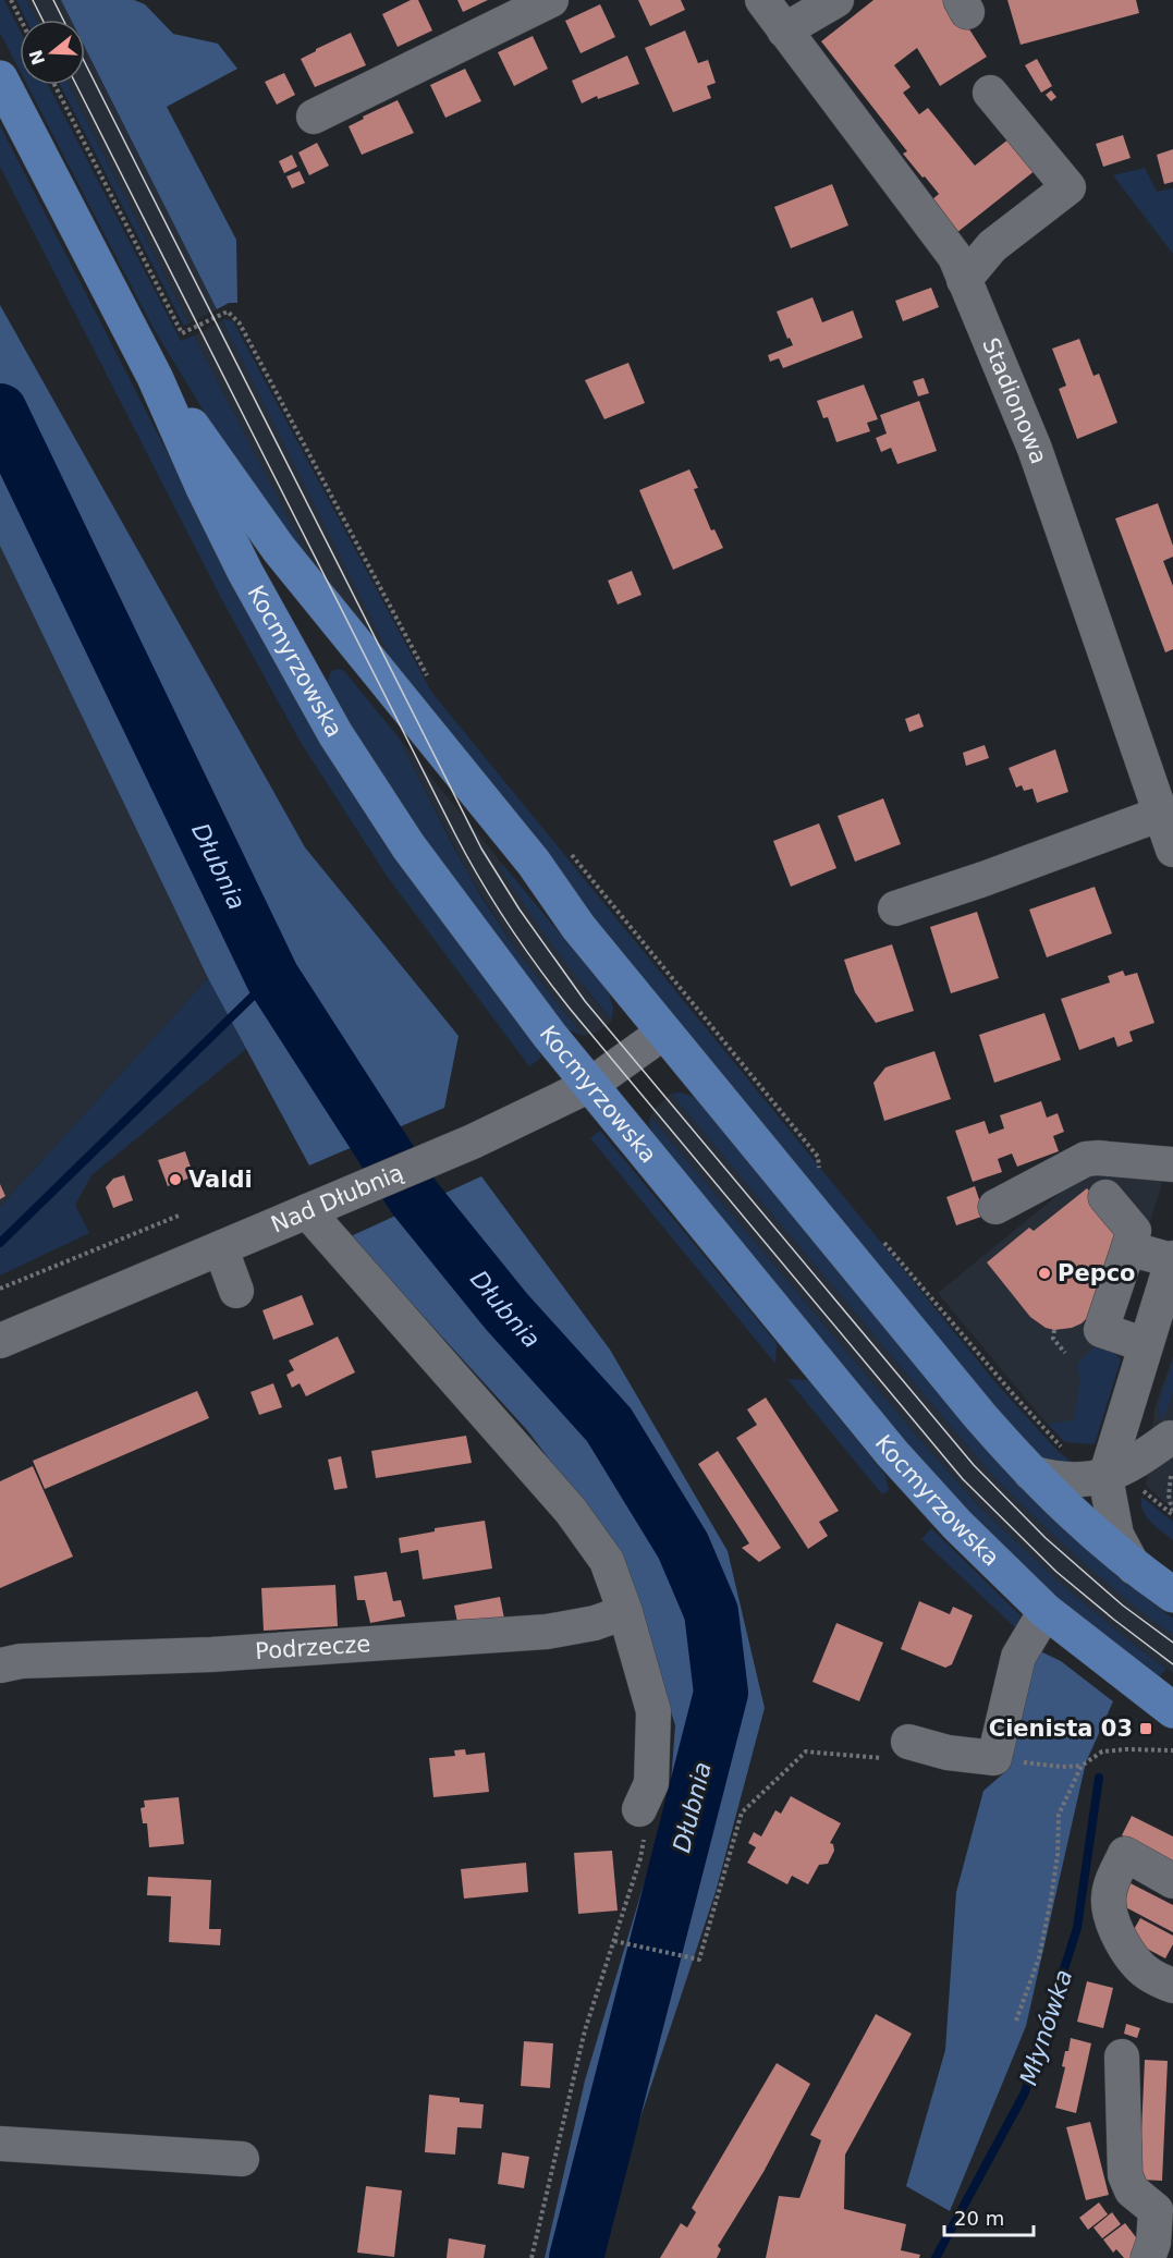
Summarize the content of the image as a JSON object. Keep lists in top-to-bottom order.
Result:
{
  "streets": {
    "main road": ["Kocmyrzowska"],
    "street": ["Stadionowa", "Nad Dłubnią", "Podrzecze"]
  },
  "crossings": [
    ["Kocmyrzowska", "Nad Dłubnią"]
  ],
  "water": ["Dłubnia", "Młynówka"],
  "places": {
    "other": ["Valdi", "Pepco"],
    "transit": ["Cienista 03"]
  },
  "scale_bar": "20 m",
  "north": "left"
}
